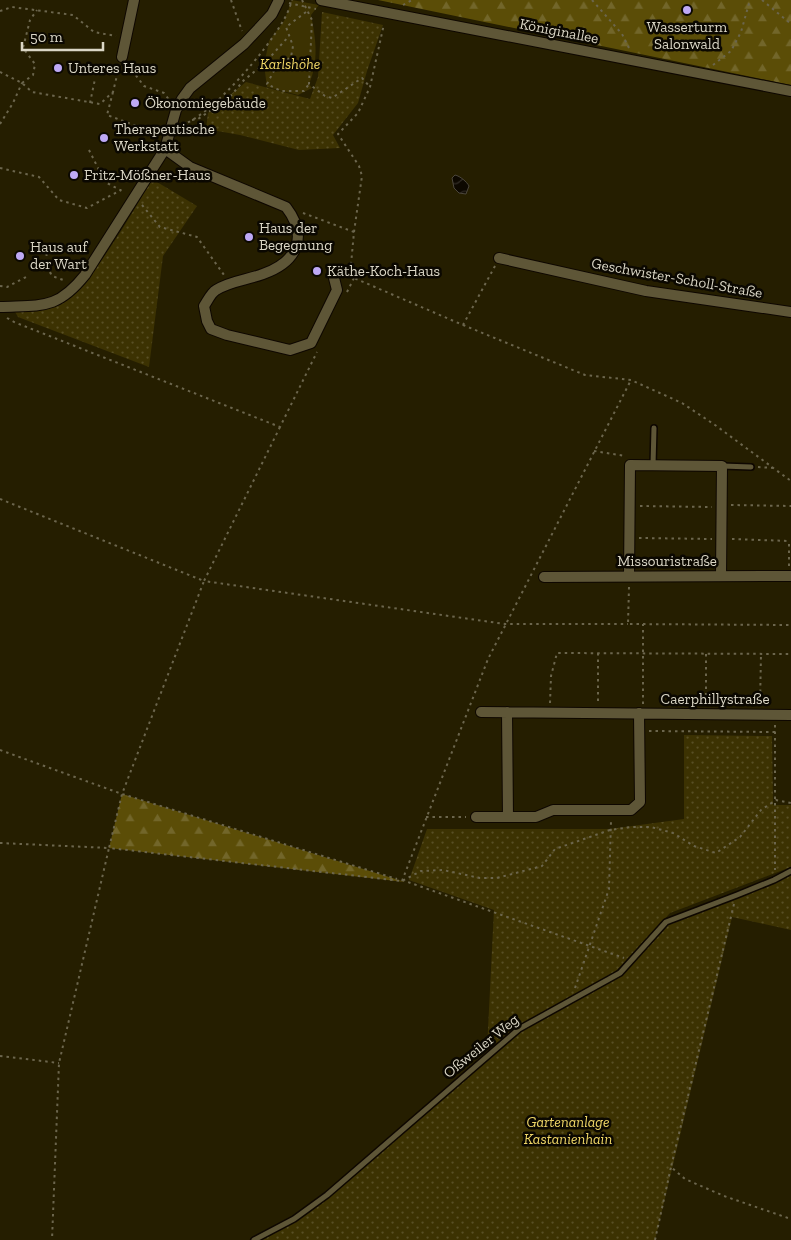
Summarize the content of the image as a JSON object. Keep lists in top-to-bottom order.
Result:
{
  "streets": {
    "street": [
      "Königinallee",
      "Geschwister-Scholl-Straße",
      "Missouristraße",
      "Caerphillystraße"
    ],
    "lane": ["Oßweiler Weg"]
  },
  "parks": ["Karlshöhe", "Gartenanlage Kastanienhain"],
  "places": [
    "Wasserturm Salonwald",
    "Unteres Haus",
    "Ökonomiegebäude",
    "Therapeutische Werkstatt",
    "Fritz-Mößner-Haus",
    "Haus der Begegnung",
    "Haus auf der Wart",
    "Käthe-Koch-Haus"
  ],
  "scale_bar": "50 m"
}
